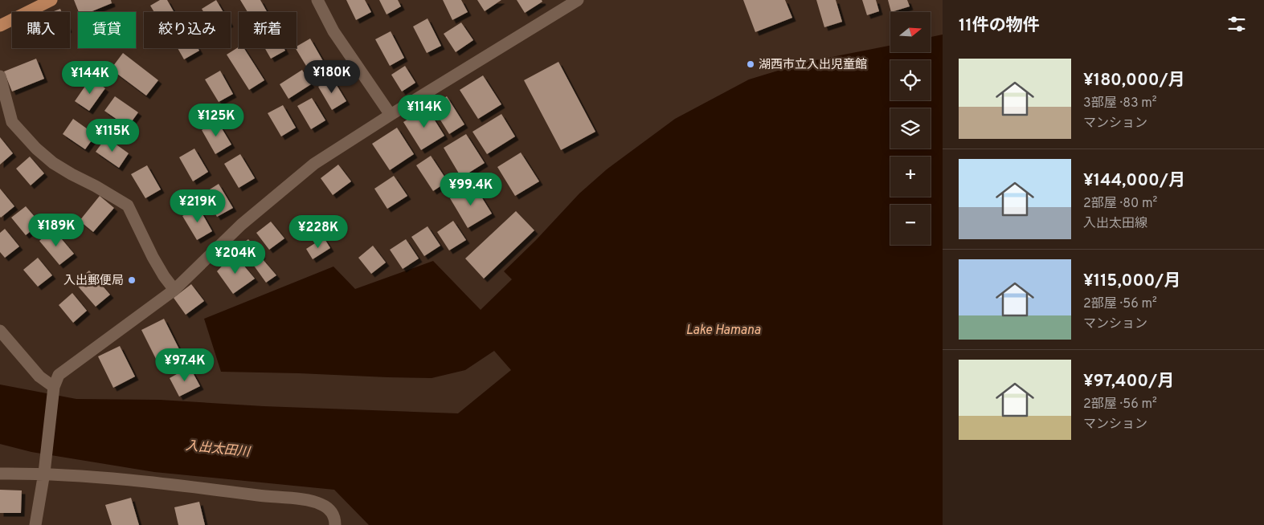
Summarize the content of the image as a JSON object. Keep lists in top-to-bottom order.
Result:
{
  "water": ["Lake Hamana", "入出太田川"],
  "places": ["湖西市立入出児童館", "入出郵便局"],
  "north": "right",
  "page": {
    "heading": "11件の物件",
    "map_buttons": ["+", "−"],
    "chip": [
      "購入",
      "賃貸",
      "絞り込み",
      "新着"
    ],
    "list": [
      {
        "name": "¥180,000/月",
        "note": "3部屋 · 83 m² · マンション"
      },
      {
        "name": "¥144,000/月",
        "note": "2部屋 · 80 m² · 入出太田線"
      },
      {
        "name": "¥115,000/月",
        "note": "2部屋 · 56 m² · マンション"
      },
      {
        "name": "¥97,400/月",
        "note": "2部屋 · 56 m² · マンション"
      }
    ],
    "price": [
      "¥180K",
      "¥144K",
      "¥114K",
      "¥125K",
      "¥115K",
      "¥99.4K",
      "¥219K",
      "¥189K",
      "¥228K",
      "¥204K",
      "¥97.4K"
    ]
  }
}
